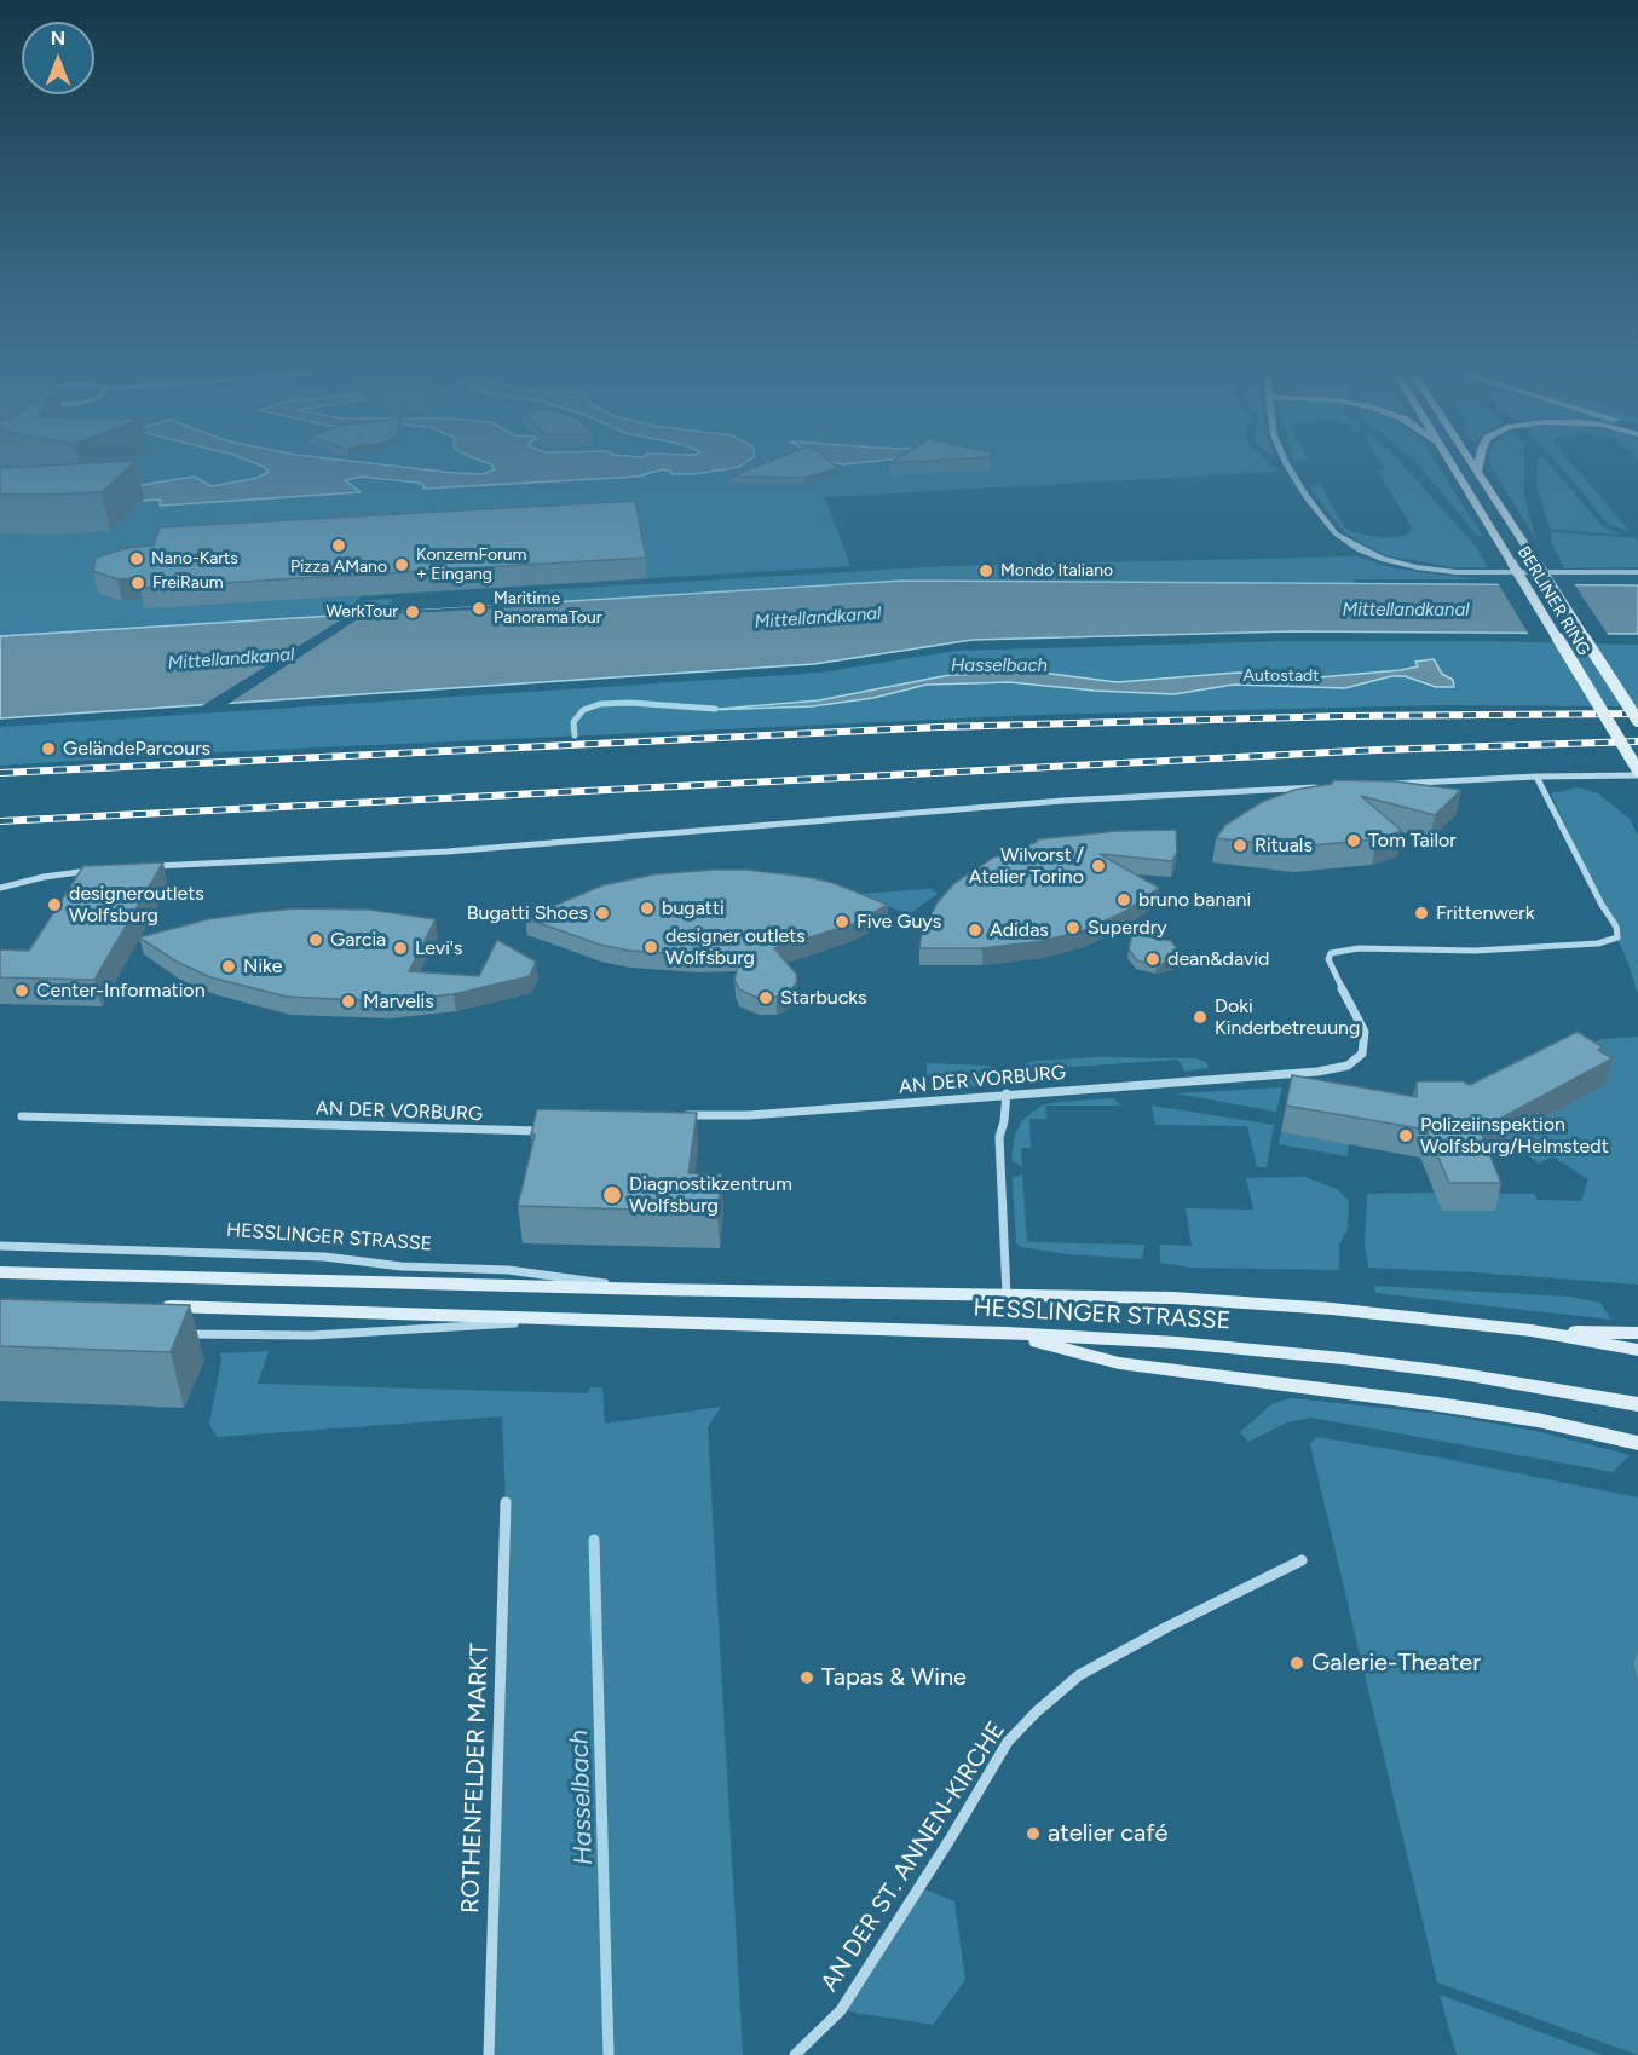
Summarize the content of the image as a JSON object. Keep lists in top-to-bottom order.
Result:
{
  "streets": {
    "main road": ["BERLINER RING", "HESSLINGER STRASSE"],
    "street": ["AN DER VORBURG", "ROTHENFELDER MARKT", "AN DER ST. ANNEN-KIRCHE"]
  },
  "crossings": [
    ["AN DER VORBURG", "HESSLINGER STRASSE"]
  ],
  "water": ["Mittellandkanal", "Hasselbach"],
  "parks": ["Autostadt"],
  "places": [
    "Pizza AMano",
    "Nano-Karts",
    "KonzernForum + Eingang",
    "Mondo Italiano",
    "FreiRaum",
    "Maritime PanoramaTour",
    "WerkTour",
    "GeländeParcours",
    "Tom Tailor",
    "Rituals",
    "Wilvorst / Atelier Torino",
    "bruno banani",
    "designeroutlets Wolfsburg",
    "bugatti",
    "Bugatti Shoes",
    "Frittenwerk",
    "Five Guys",
    "Superdry",
    "Adidas",
    "Garcia",
    "designer outlets Wolfsburg",
    "Levi's",
    "dean&david",
    "Nike",
    "Center-Information",
    "Starbucks",
    "Marvelis",
    "Doki Kinderbetreuung",
    "Polizeiinspektion Wolfsburg/Helmstedt",
    "Diagnostikzentrum Wolfsburg",
    "Galerie-Theater",
    "Tapas & Wine",
    "atelier café"
  ],
  "north": "top"
}
